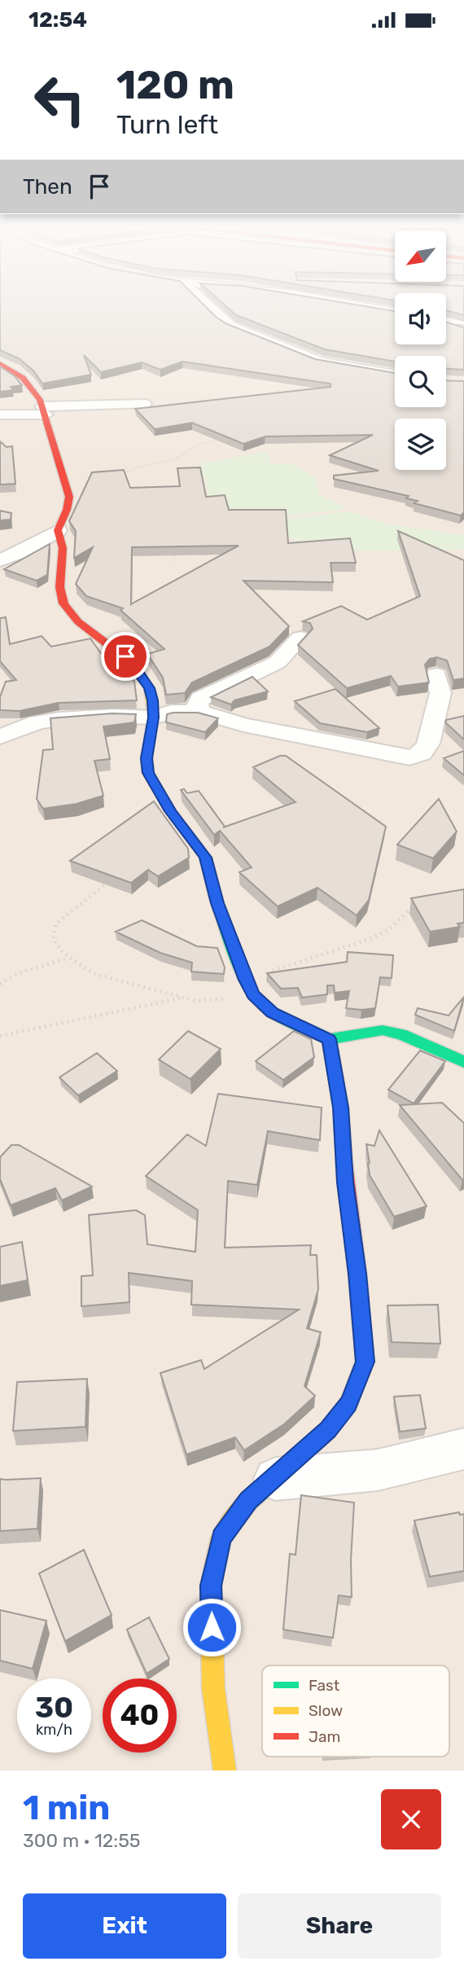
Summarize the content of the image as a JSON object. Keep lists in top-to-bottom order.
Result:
{
  "legend": ["Fast", "Slow", "Jam"],
  "north": "bottom left",
  "page": {
    "status": "12:54",
    "turn": ["120 m", "Turn left"],
    "then": "Then",
    "speed": "30 km/h",
    "limit": "40",
    "heading": ["1 min", "300 m · 12:55"],
    "buttons": ["Exit", "Share"]
  }
}
